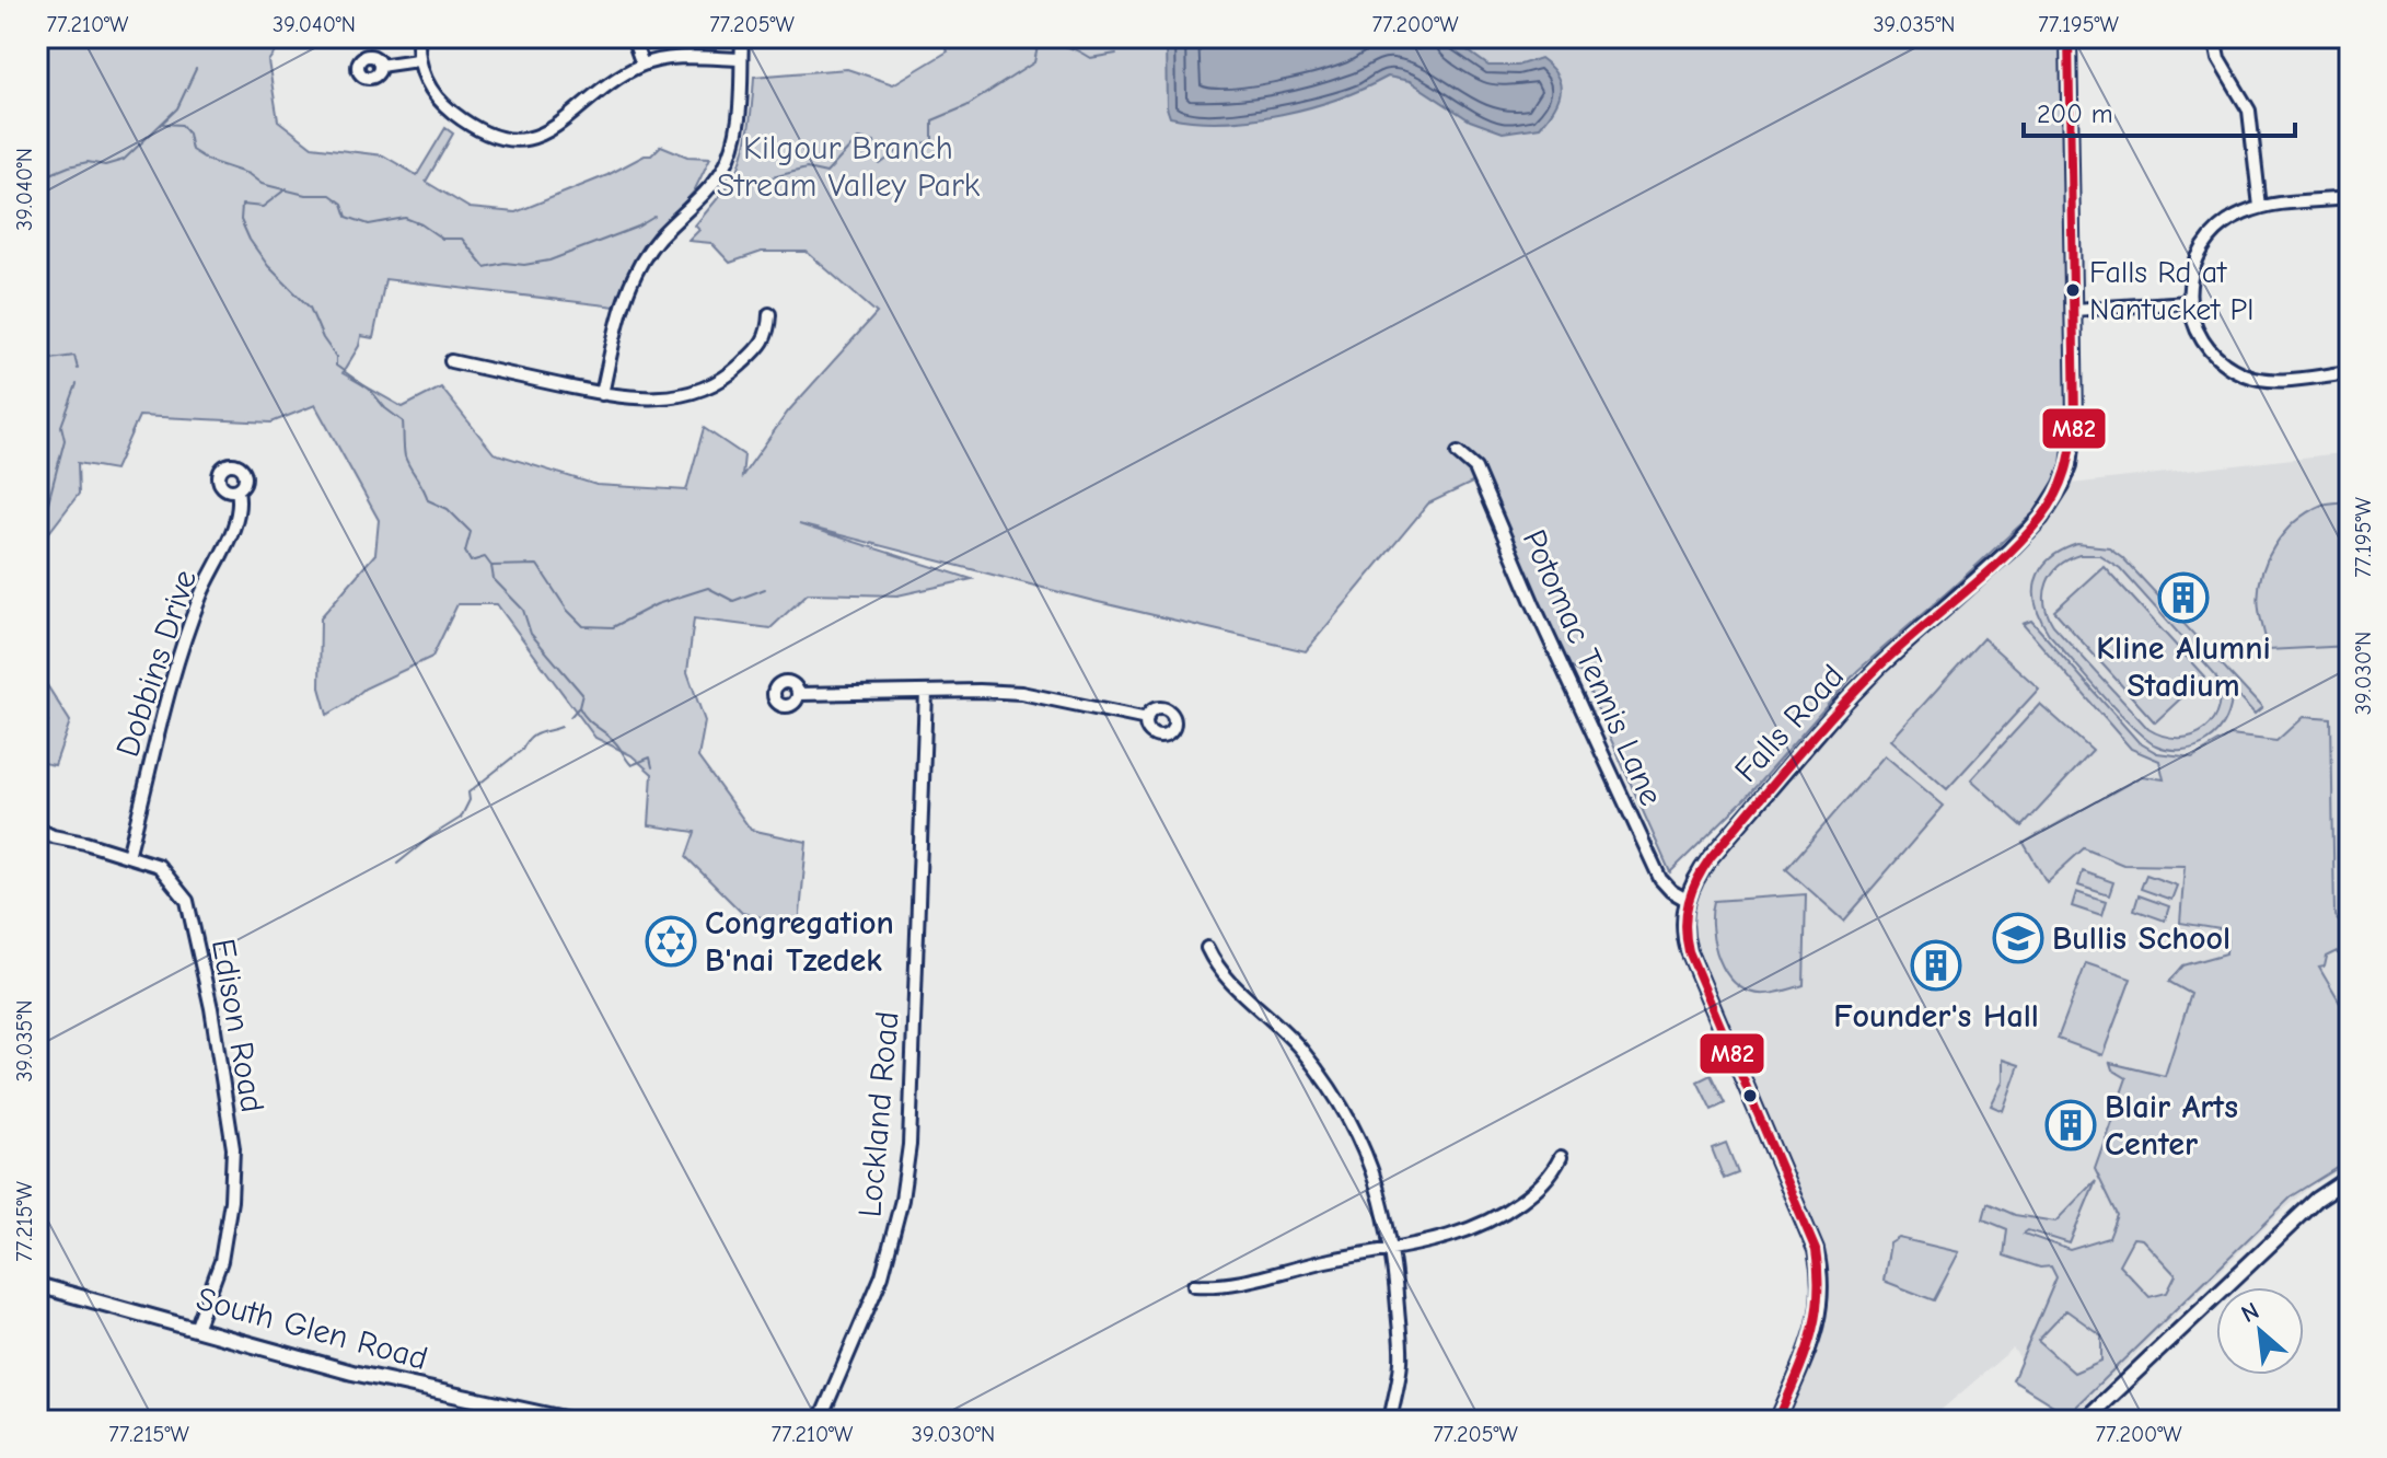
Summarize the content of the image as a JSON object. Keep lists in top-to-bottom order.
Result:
{
  "streets": {
    "main road": ["Falls Road", "South Glen Road"],
    "street": [
      "Dobbins Drive",
      "Potomac Tennis Lane",
      "Edison Road",
      "Lockland Road"
    ]
  },
  "crossings": [
    ["Dobbins Drive", "Edison Road"],
    ["Potomac Tennis Lane", "Falls Road"],
    ["Edison Road", "South Glen Road"]
  ],
  "parks": ["Kilgour Branch Stream Valley Park"],
  "places": {
    "other": ["Falls Rd at Nantucket Pl"],
    "building": ["Kline Alumni Stadium", "Founder's Hall", "Blair Arts Center"],
    "school or university": ["Bullis School"],
    "synagogue": ["Congregation B'nai Tzedek"]
  },
  "lines": ["transit line M82"],
  "scale_bar": "200 m",
  "north": "top left",
  "coordinates": [
    "77.210°W",
    "39.040°N",
    "77.205°W",
    "77.200°W",
    "39.035°N",
    "77.195°W",
    "39.030°N",
    "77.215°W"
  ]
}
